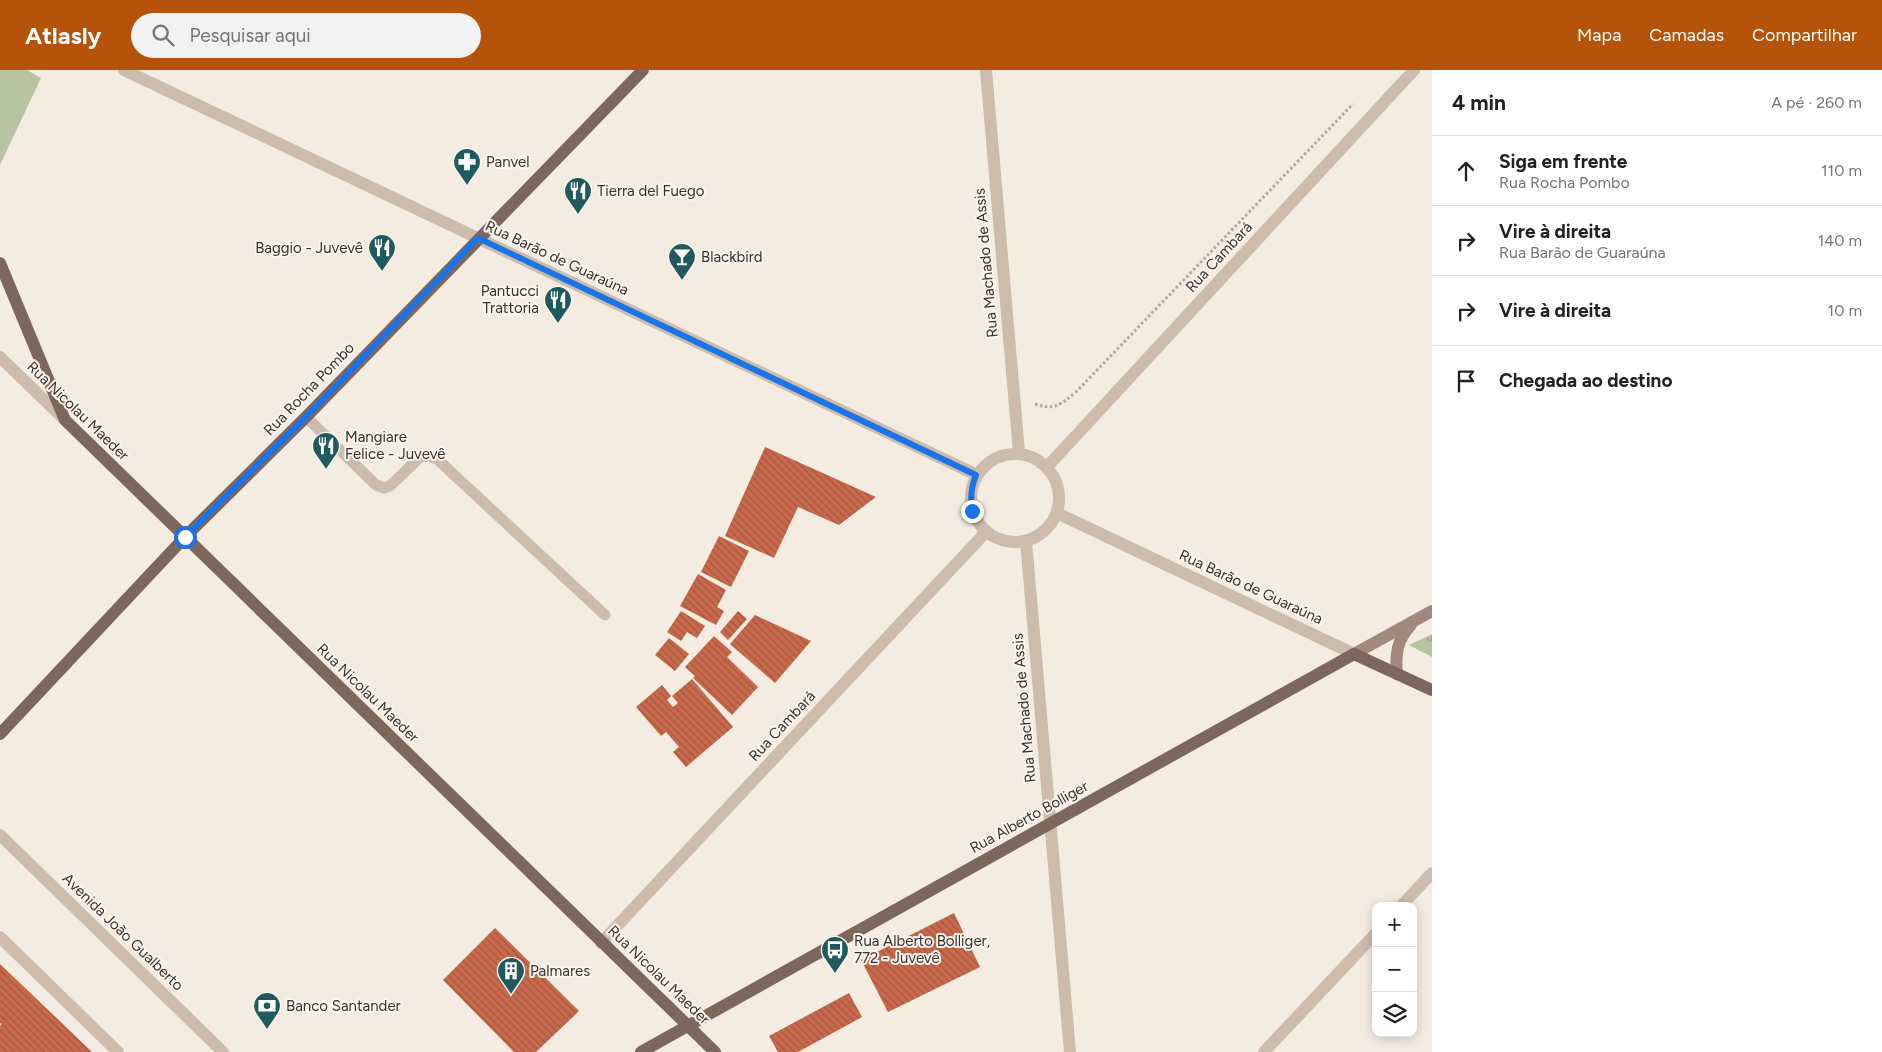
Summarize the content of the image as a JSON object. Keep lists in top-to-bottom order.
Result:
{
  "streets": {
    "main road": [
      "Rua Barão de Guaraúna",
      "Rua Rocha Pombo",
      "Rua Nicolau Maeder",
      "Rua Alberto Bolliger"
    ],
    "street": ["Rua Cambará", "Rua Machado de Assis", "Avenida João Gualberto"]
  },
  "crossings": [
    ["Rua Cambará", "Rua Barão de Guaraúna"],
    ["Rua Cambará", "Rua Machado de Assis"],
    ["Rua Cambará", "Rua Nicolau Maeder"],
    ["Rua Barão de Guaraúna", "Rua Machado de Assis"],
    ["Rua Barão de Guaraúna", "Rua Rocha Pombo"],
    ["Rua Barão de Guaraúna", "Rua Alberto Bolliger"],
    ["Rua Machado de Assis", "Rua Alberto Bolliger"],
    ["Rua Rocha Pombo", "Rua Nicolau Maeder"],
    ["Rua Nicolau Maeder", "Rua Alberto Bolliger"]
  ],
  "places": {
    "pharmacy": ["Panvel"],
    "restaurant": [
      "Tierra del Fuego",
      "Baggio - Juvevê",
      "Pantucci Trattoria",
      "Mangiare Felice - Juvevê"
    ],
    "bar": ["Blackbird"],
    "bus stop": ["Rua Alberto Bolliger, 772 - Juvevê"],
    "building": ["Palmares"],
    "bank": ["Banco Santander"]
  },
  "page": {
    "header": "Atlasly",
    "search": "Pesquisar aqui",
    "nav": ["Mapa", "Camadas", "Compartilhar"],
    "heading": ["4 min", "A pé · 260 m"],
    "list": [
      ["Siga em frente", "Rua Rocha Pombo", "110 m"],
      ["Vire à direita", "Rua Barão de Guaraúna", "140 m"],
      ["Vire à direita", "10 m"],
      "Chegada ao destino"
    ],
    "map_buttons": ["+", "−"]
  }
}
